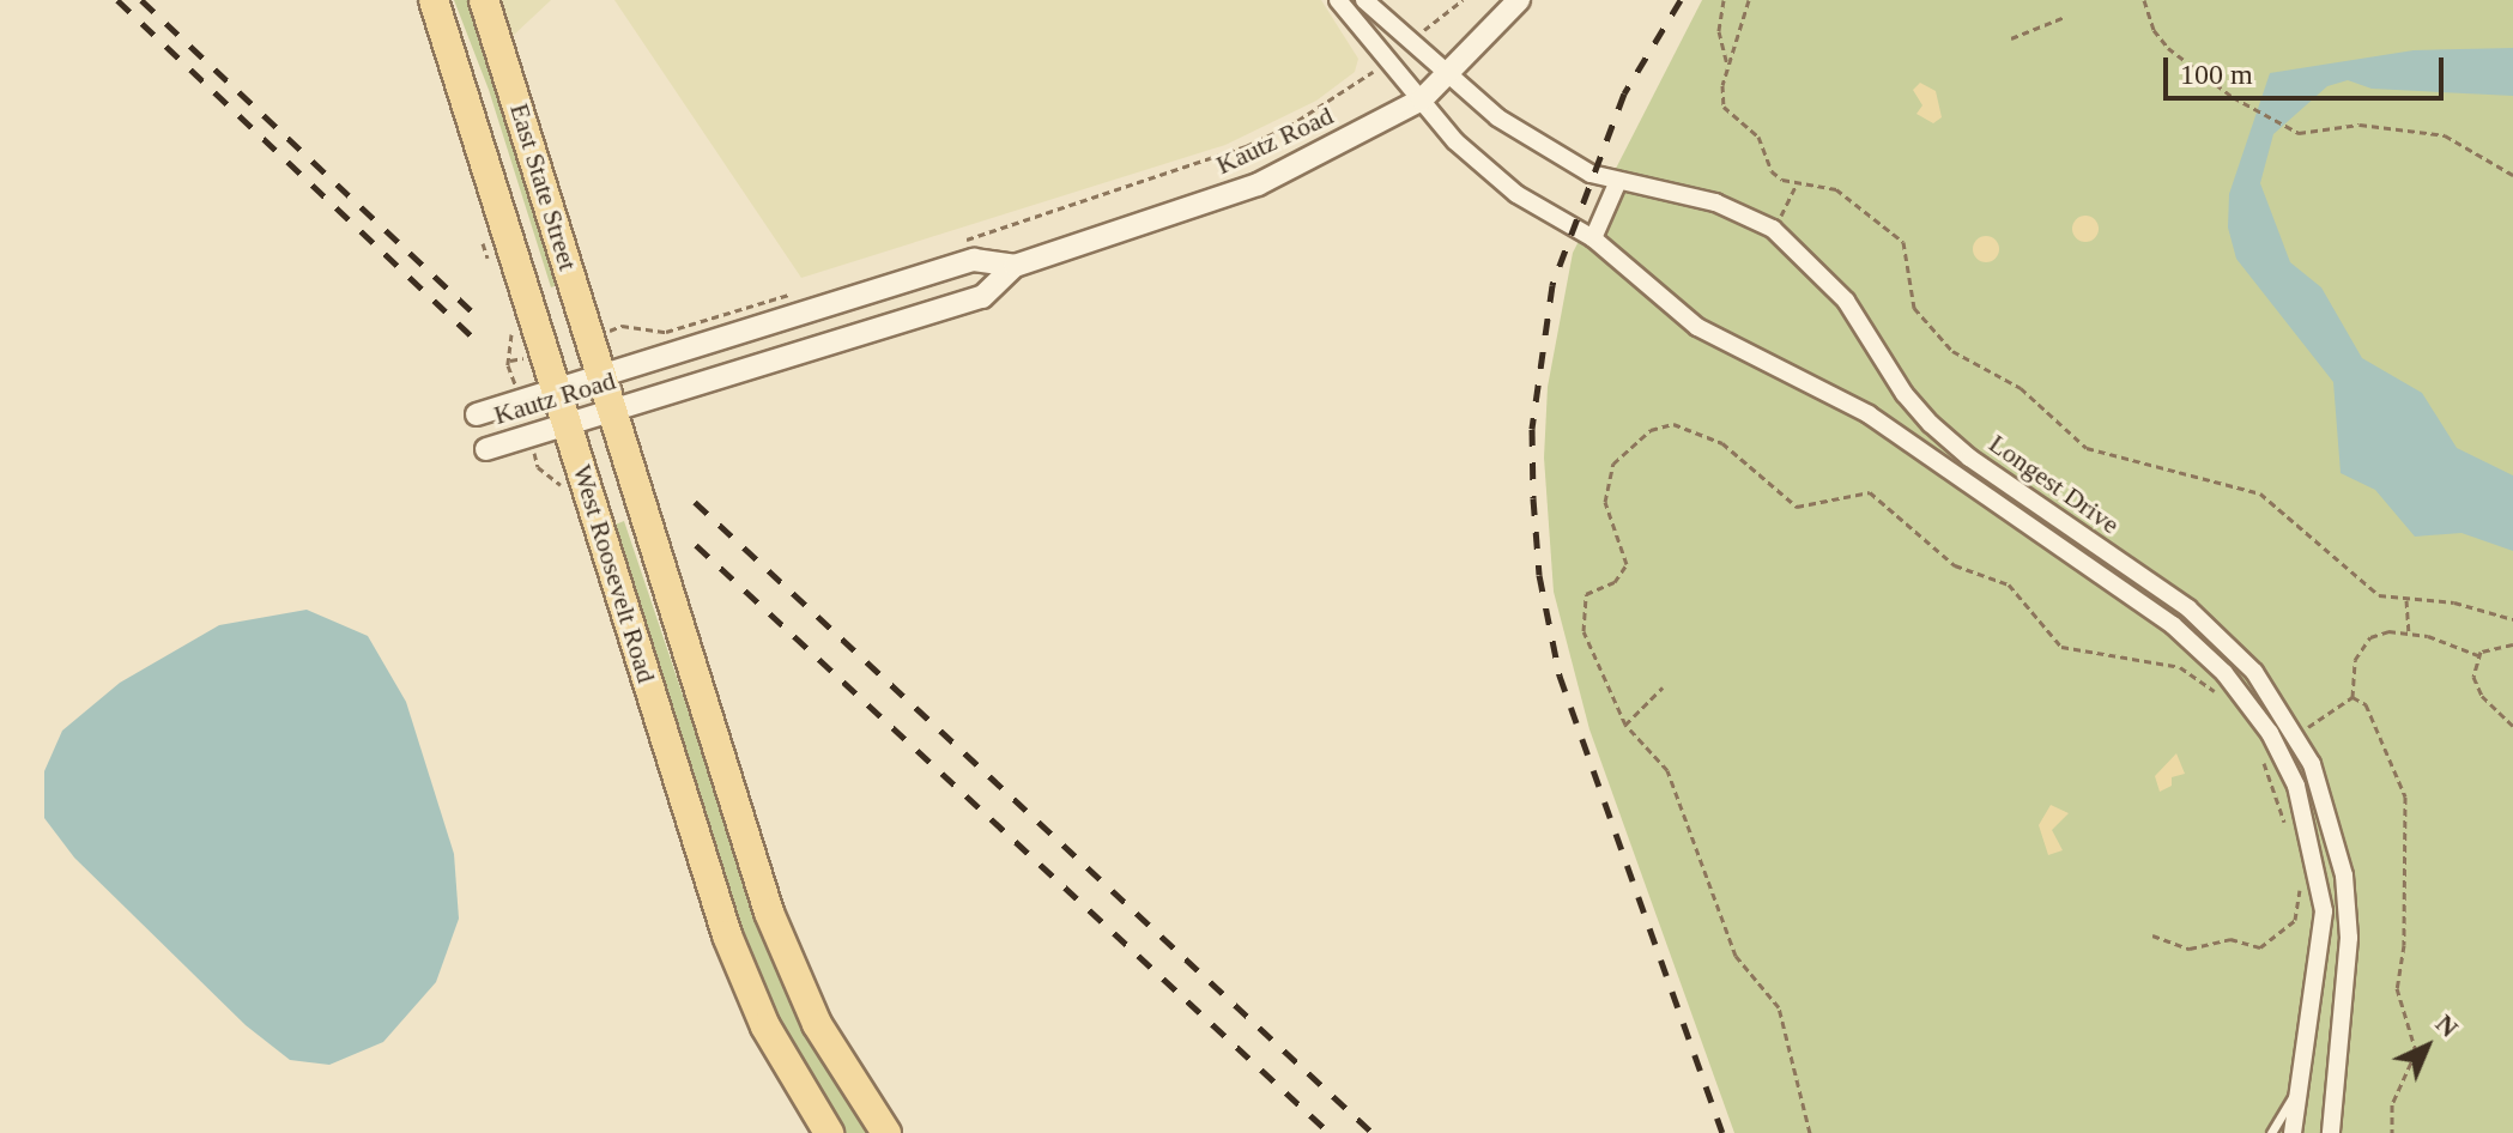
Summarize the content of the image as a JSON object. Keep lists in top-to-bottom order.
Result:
{
  "streets": {
    "main road": ["East State Street", "West Roosevelt Road"],
    "street": ["Kautz Road", "Longest Drive"]
  },
  "crossings": [
    ["Kautz Road", "East State Street"],
    ["Kautz Road", "Longest Drive"],
    ["Kautz Road", "West Roosevelt Road"],
    ["East State Street", "West Roosevelt Road"]
  ],
  "scale_bar": "100 m",
  "north": "top right"
}
